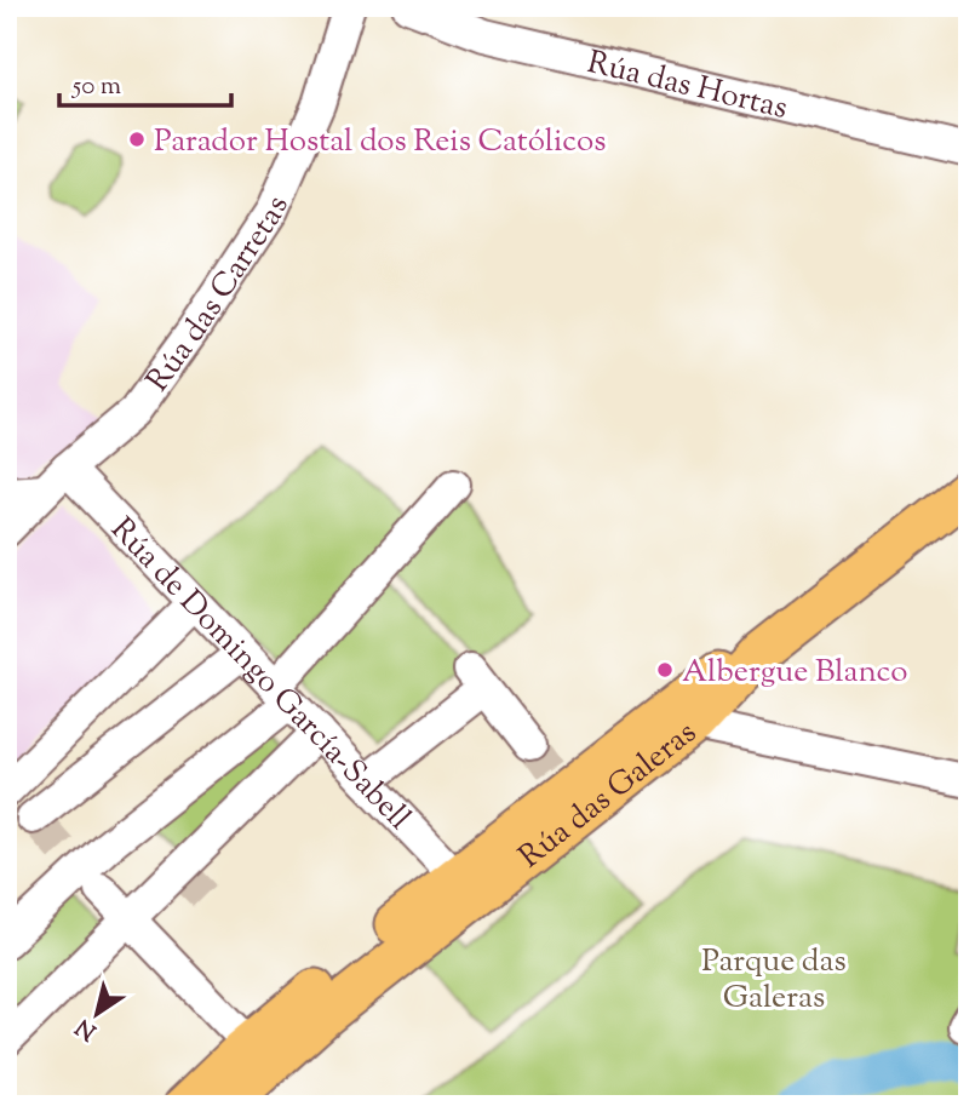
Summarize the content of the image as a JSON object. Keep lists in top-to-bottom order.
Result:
{
  "streets": {
    "main road": ["Rúa das Galeras"],
    "street": ["Rúa das Hortas", "Rúa das Carretas", "Rúa de Domingo García-Sabell"]
  },
  "crossings": [
    ["Rúa das Carretas", "Rúa de Domingo García-Sabell"],
    ["Rúa de Domingo García-Sabell", "Rúa das Galeras"]
  ],
  "parks": ["Parque das Galeras"],
  "places": ["Parador Hostal dos Reis Católicos", "Albergue Blanco"],
  "scale_bar": "50 m",
  "north": "bottom left"
}
